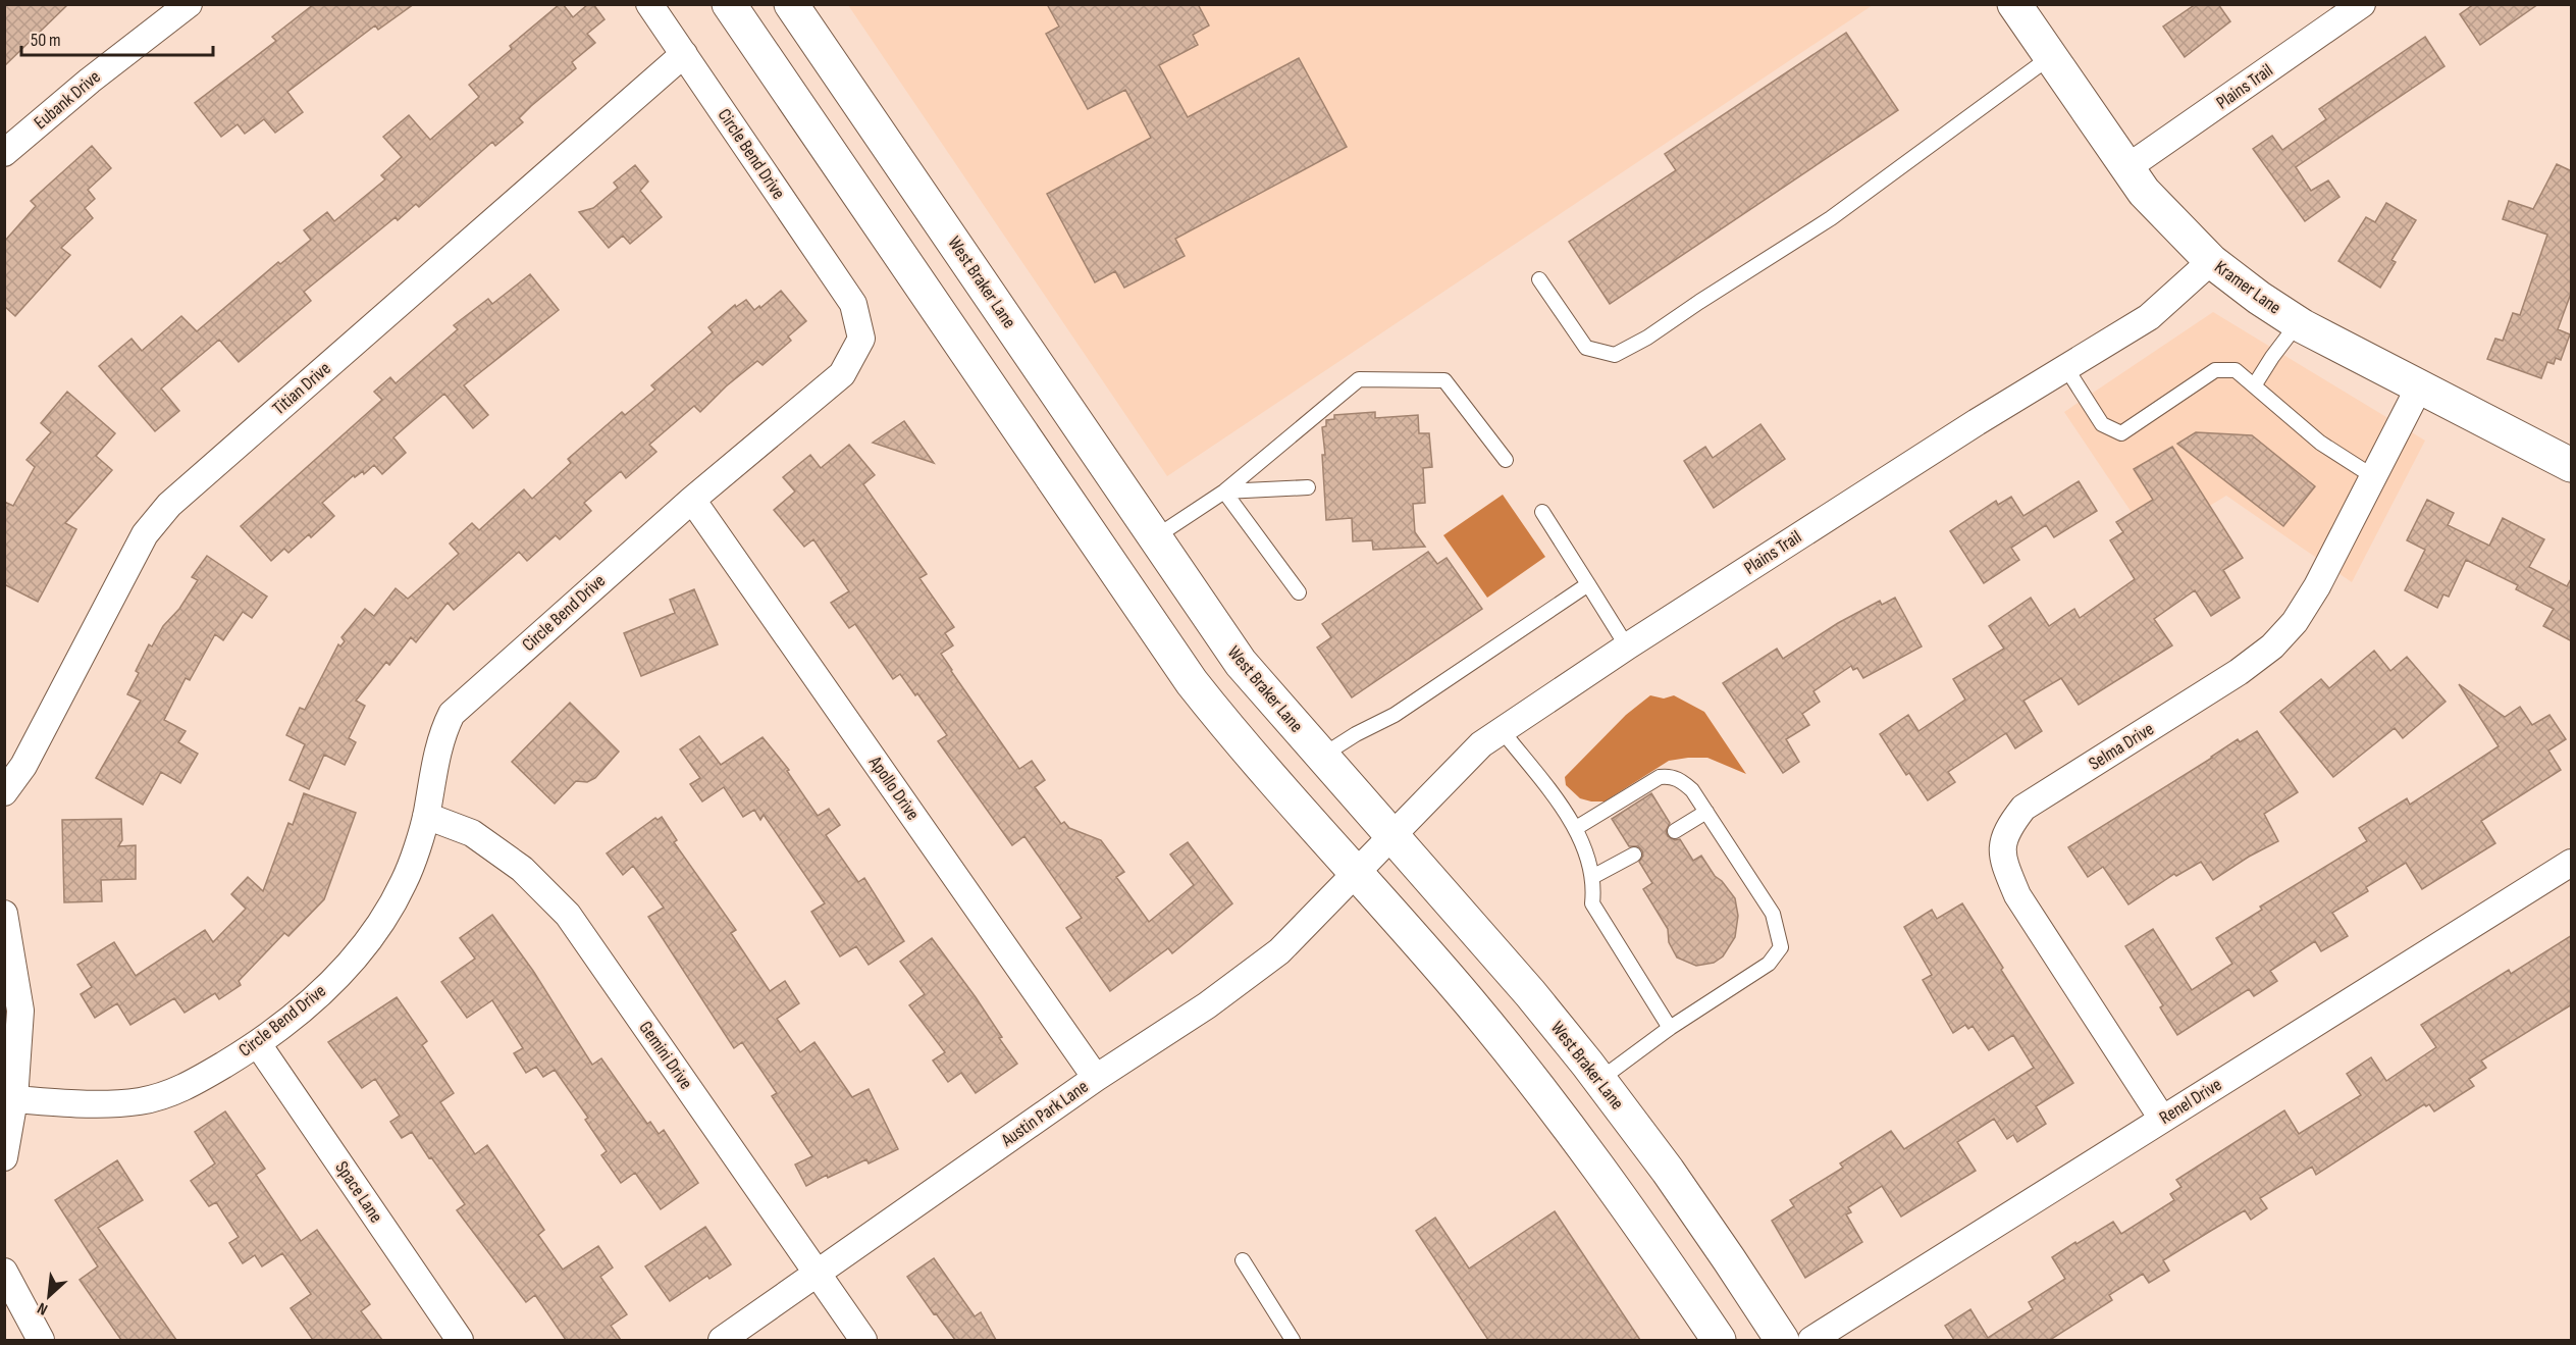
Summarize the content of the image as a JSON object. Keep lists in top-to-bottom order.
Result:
{
  "streets": {
    "main road": ["West Braker Lane", "Kramer Lane"],
    "street": [
      "Plains Trail",
      "Eubank Drive",
      "Circle Bend Drive",
      "Titian Drive",
      "Selma Drive",
      "Apollo Drive",
      "Gemini Drive",
      "Renel Drive",
      "Austin Park Lane",
      "Space Lane"
    ]
  },
  "crossings": [
    ["Plains Trail", "West Braker Lane"],
    ["Plains Trail", "Kramer Lane"],
    ["Plains Trail", "Austin Park Lane"],
    ["Circle Bend Drive", "Titian Drive"],
    ["Circle Bend Drive", "Apollo Drive"],
    ["Circle Bend Drive", "Gemini Drive"],
    ["Circle Bend Drive", "Space Lane"],
    ["Kramer Lane", "Selma Drive"],
    ["Selma Drive", "Renel Drive"],
    ["Apollo Drive", "Austin Park Lane"],
    ["Gemini Drive", "Austin Park Lane"]
  ],
  "scale_bar": "50 m",
  "north": "bottom left"
}
